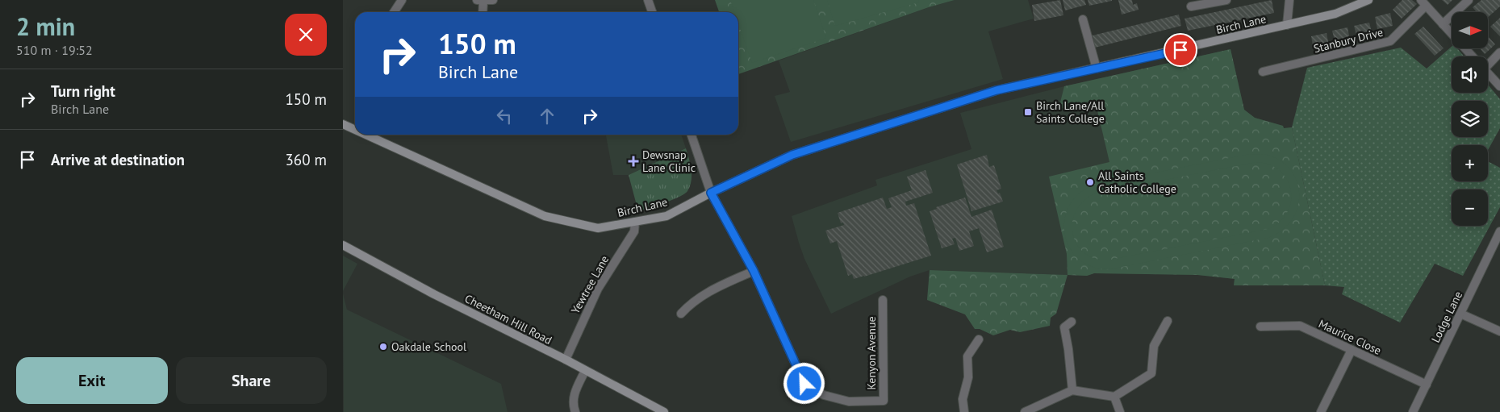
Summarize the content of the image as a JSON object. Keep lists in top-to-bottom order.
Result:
{
  "streets": {
    "main road": ["Birch Lane", "Cheetham Hill Road"],
    "street": [
      "Stanbury Drive",
      "Yewtree Lane",
      "Lodge Lane",
      "Maurice Close",
      "Kenyon Avenue"
    ]
  },
  "crossings": [
    ["Birch Lane", "Yewtree Lane"],
    ["Birch Lane", "Kenyon Avenue"],
    ["Yewtree Lane", "Cheetham Hill Road"],
    ["Lodge Lane", "Maurice Close"]
  ],
  "places": {
    "transit": ["Birch Lane/All Saints College"],
    "health": ["Dewsnap Lane Clinic"],
    "other": ["All Saints Catholic College", "Oakdale School"]
  },
  "north": "right",
  "page": {
    "heading": ["2 min", "510 m · 19:52"],
    "map_buttons": ["+", "−"],
    "turn": ["150 m", "Birch Lane"],
    "list": [
      {
        "name": "Turn right",
        "note": "Birch Lane",
        "value": "150 m"
      },
      {
        "name": "Arrive at destination",
        "value": "360 m"
      }
    ],
    "buttons": ["Exit", "Share"]
  }
}
